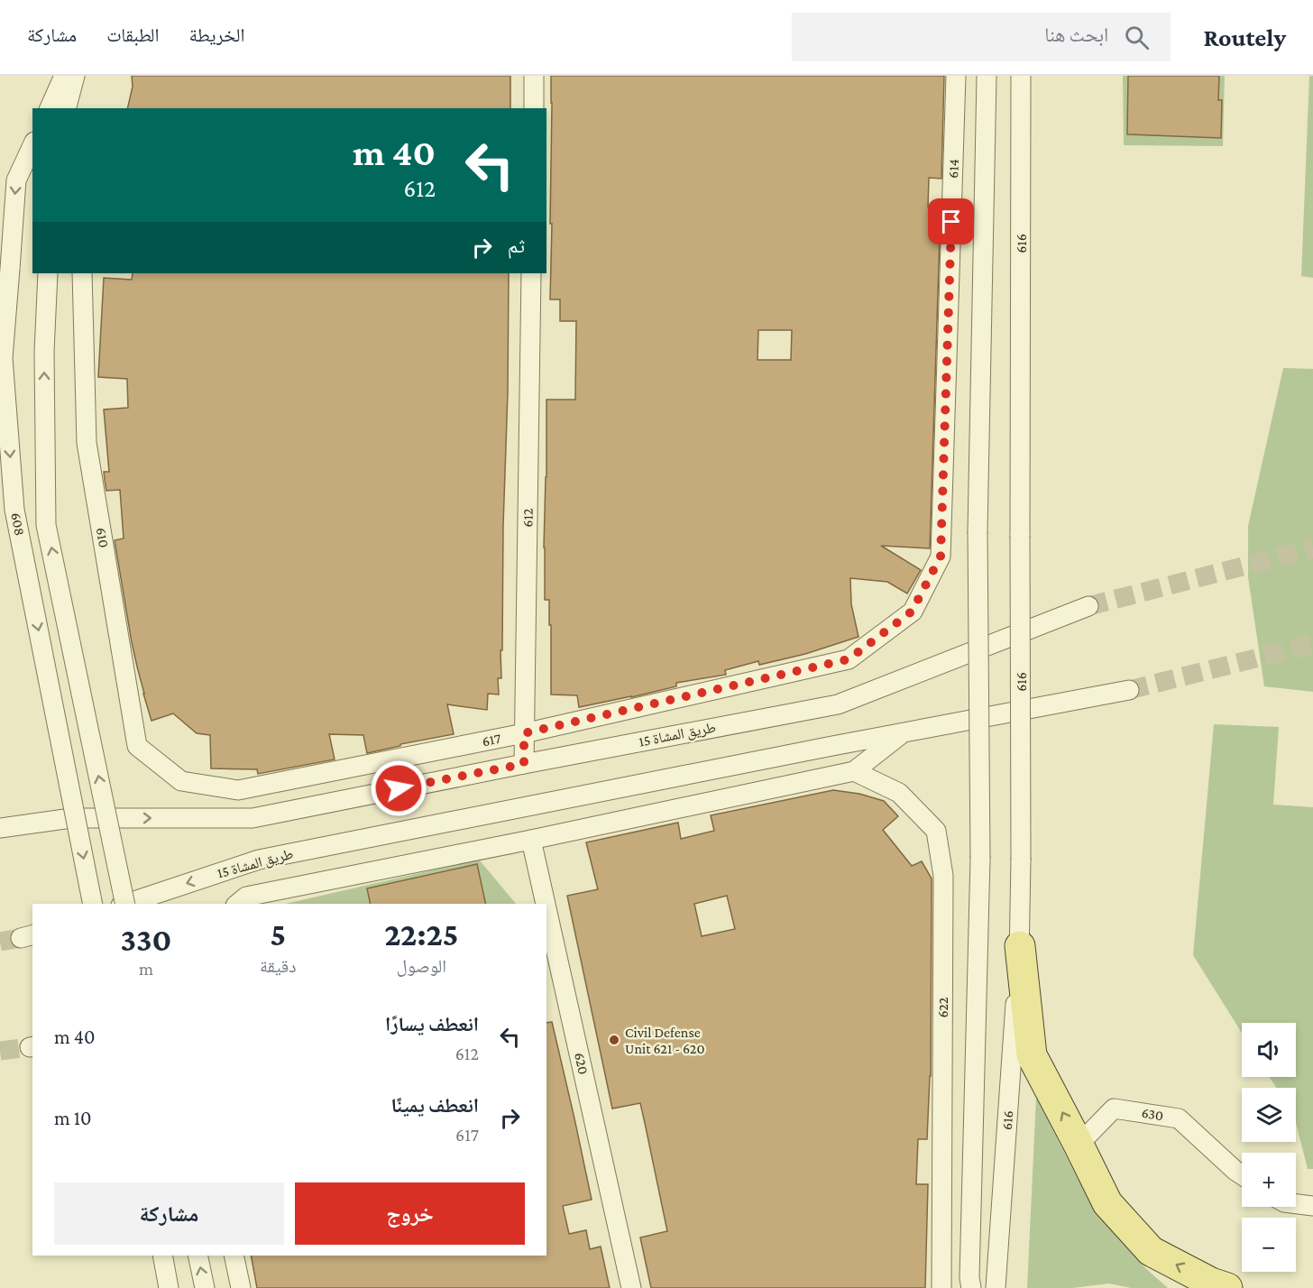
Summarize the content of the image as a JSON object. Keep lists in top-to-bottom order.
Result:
{
  "streets": {
    "street": [
      "614",
      "616",
      "612",
      "608",
      "610",
      "طريق المشاة 15",
      "617",
      "622",
      "620",
      "630"
    ]
  },
  "crossings": [
    ["614", "617"],
    ["612", "طريق المشاة 15"],
    ["612", "617"],
    ["610", "617"],
    ["طريق المشاة 15", "622"],
    ["طريق المشاة 15", "620"]
  ],
  "places": ["Civil Defense Unit 621 - 620"],
  "page": {
    "header": "Routely",
    "search": "ابحث هنا",
    "nav": ["الخريطة", "الطبقات", "مشاركة"],
    "turn": ["40 m", "612"],
    "then": "ثم",
    "eta": [
      "22:25",
      "الوصول",
      "5",
      "دقيقة",
      "330",
      "m"
    ],
    "list": [
      {
        "name": "انعطف يسارًا",
        "note": "612",
        "value": "40 m"
      },
      {
        "name": "انعطف يمينًا",
        "note": "617",
        "value": "10 m"
      }
    ],
    "map_buttons": ["+", "−"],
    "buttons": ["خروج", "مشاركة"]
  }
}
